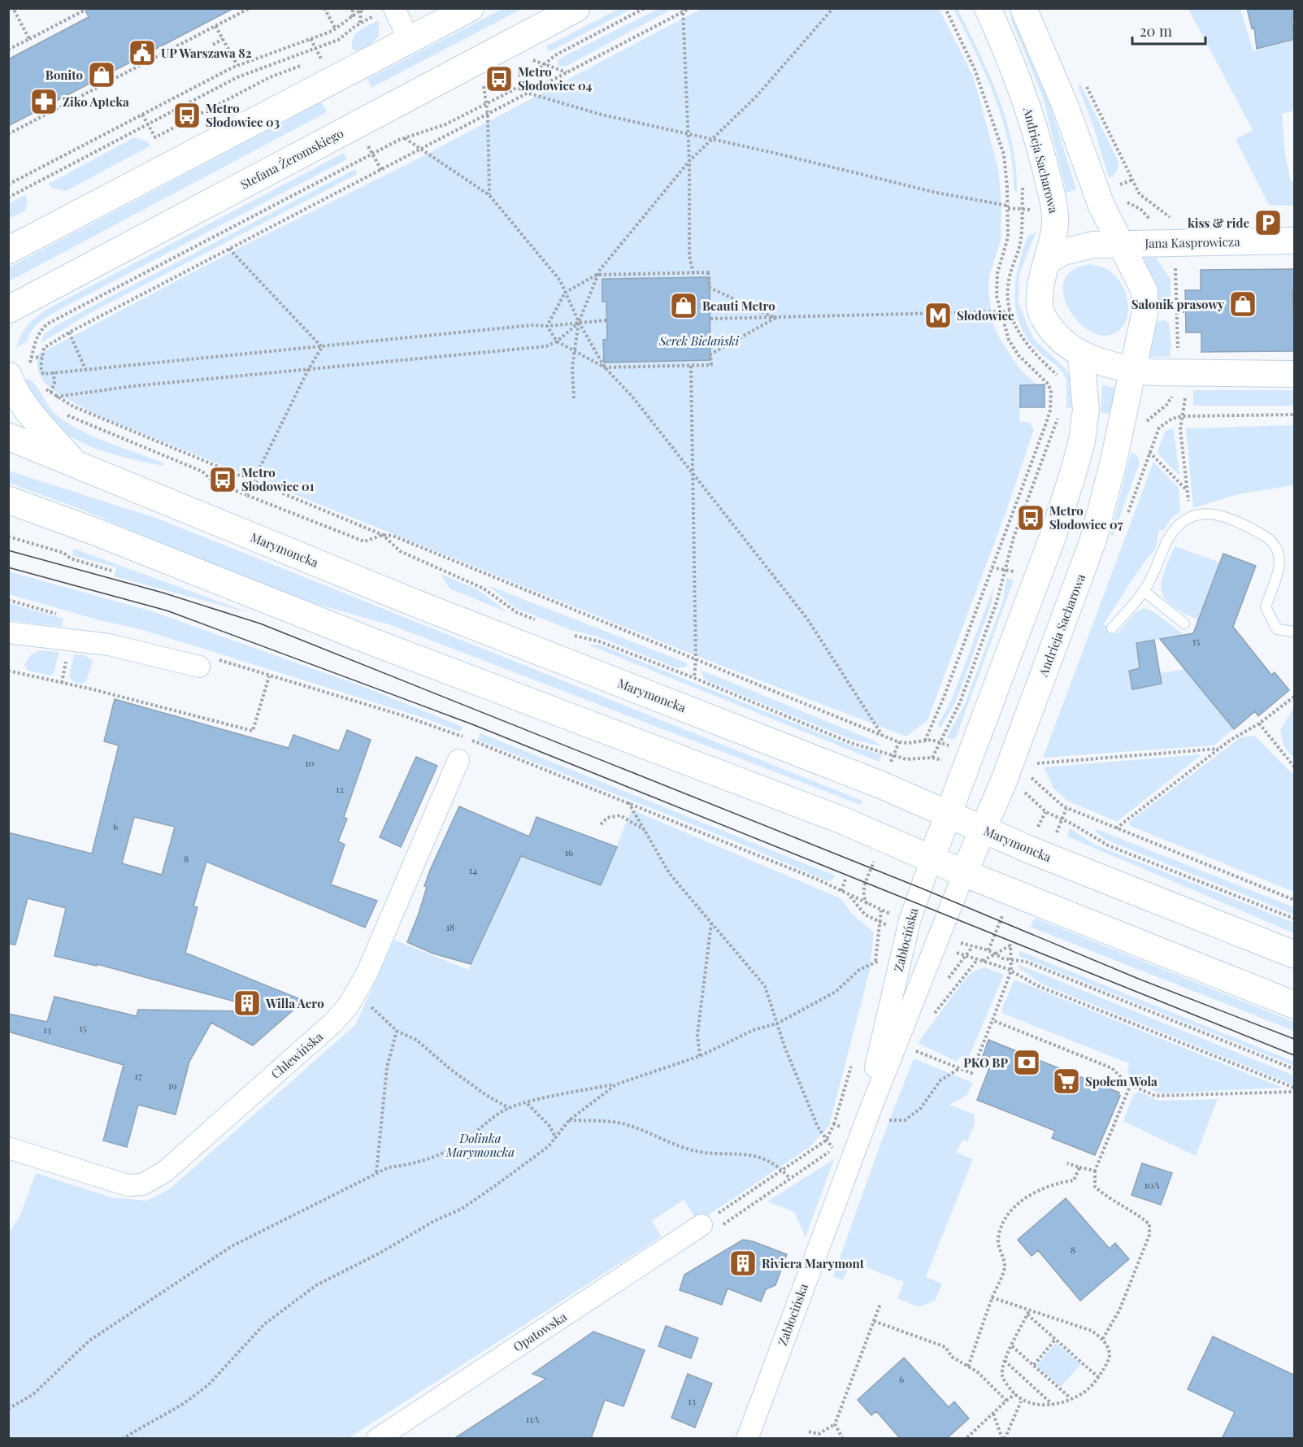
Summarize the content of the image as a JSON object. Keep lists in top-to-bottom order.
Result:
{
  "streets": {
    "main road": ["Stefana Żeromskiego", "Marymoncka"],
    "street": [
      "Andrieja Sacharowa",
      "Jana Kasprowicza",
      "Zabłocińska",
      "Chlewińska",
      "Opatowska"
    ]
  },
  "crossings": [
    ["Andrieja Sacharowa", "Jana Kasprowicza"],
    ["Andrieja Sacharowa", "Marymoncka"],
    ["Andrieja Sacharowa", "Zabłocińska"]
  ],
  "parks": ["Serek Bielański", "Dolinka Marymoncka"],
  "places": {
    "public building": ["UP Warszawa 82"],
    "shop": ["Bonito", "Salonik prasowy", "Beauti Metro"],
    "bus stop": [
      "Metro Słodowiec 04",
      "Metro Słodowiec 03",
      "Metro Słodowiec 01",
      "Metro Słodowiec 07"
    ],
    "pharmacy": ["Ziko Apteka"],
    "parking": ["kiss & ride"],
    "metro station": ["Słodowiec"],
    "building": ["Willa Aero", "Riviera Marymont"],
    "bank": ["PKO BP"],
    "supermarket": ["Społem Wola"]
  },
  "house_numbers": [
    "35",
    "10",
    "12",
    "6",
    "16",
    "8",
    "14",
    "18",
    "15",
    "13",
    "17",
    "19",
    "10A",
    "8",
    "6",
    "13",
    "11A"
  ],
  "scale_bar": "20 m"
}
